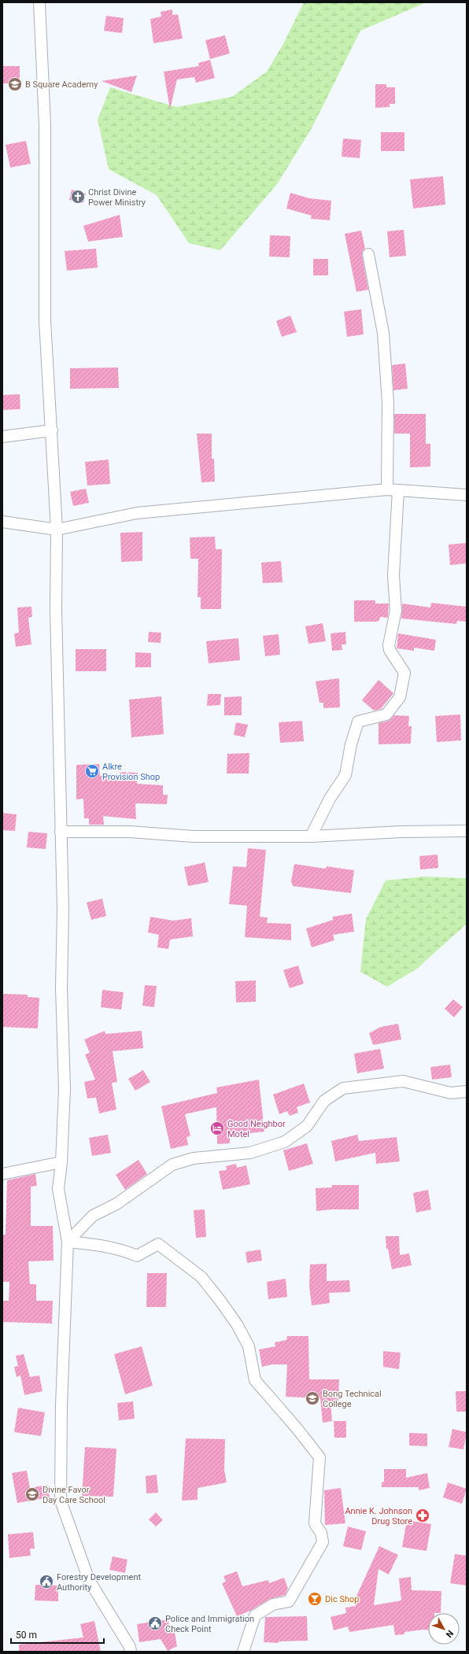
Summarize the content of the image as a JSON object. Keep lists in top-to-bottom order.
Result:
{
  "places": {
    "school or university": ["B Square Academy", "Bong Technical College", "Divine Favor Day Care School"],
    "church": ["Christ Divine Power Ministry"],
    "supermarket": ["Alkre Provision Shop"],
    "hotel": ["Good Neighbor Motel"],
    "pharmacy": ["Annie K. Johnson Drug Store"],
    "public building": ["Forestry Development Authority", "Police and Immigration Check Point"],
    "bar": ["Dic Shop"]
  },
  "scale_bar": "50 m",
  "north": "bottom right"
}
